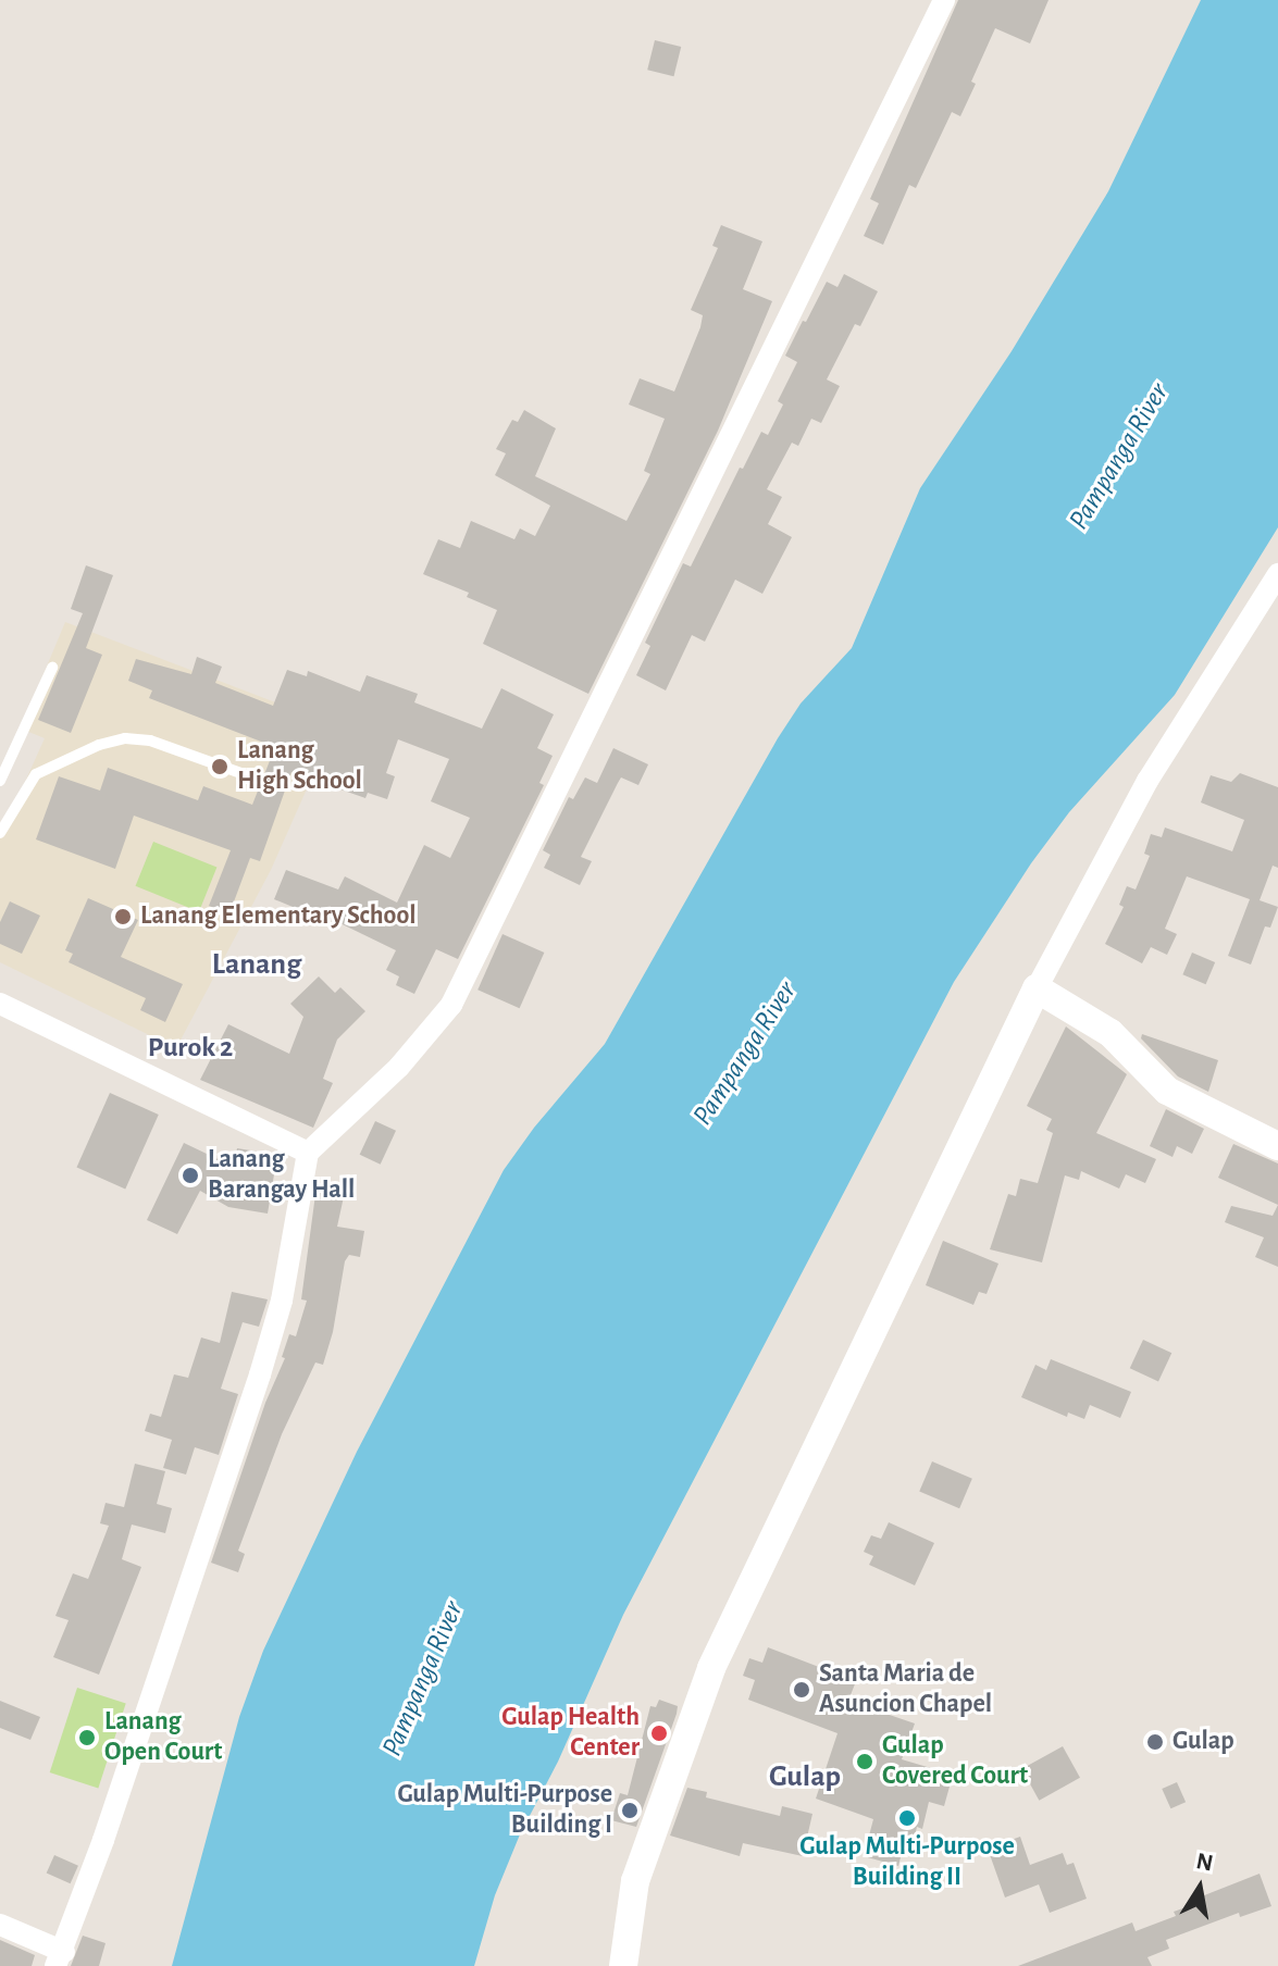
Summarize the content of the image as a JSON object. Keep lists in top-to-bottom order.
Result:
{
  "districts": ["Lanang", "Purok 2", "Gulap"],
  "water": ["Pampanga River"],
  "places": [
    "Lanang High School",
    "Lanang Elementary School",
    "Lanang Barangay Hall",
    "Santa Maria de Asuncion Chapel",
    "Gulap Health Center",
    "Lanang Open Court",
    "Gulap",
    "Gulap Covered Court",
    "Gulap Multi-Purpose Building I",
    "Gulap Multi-Purpose Building II"
  ],
  "north": "top"
}
